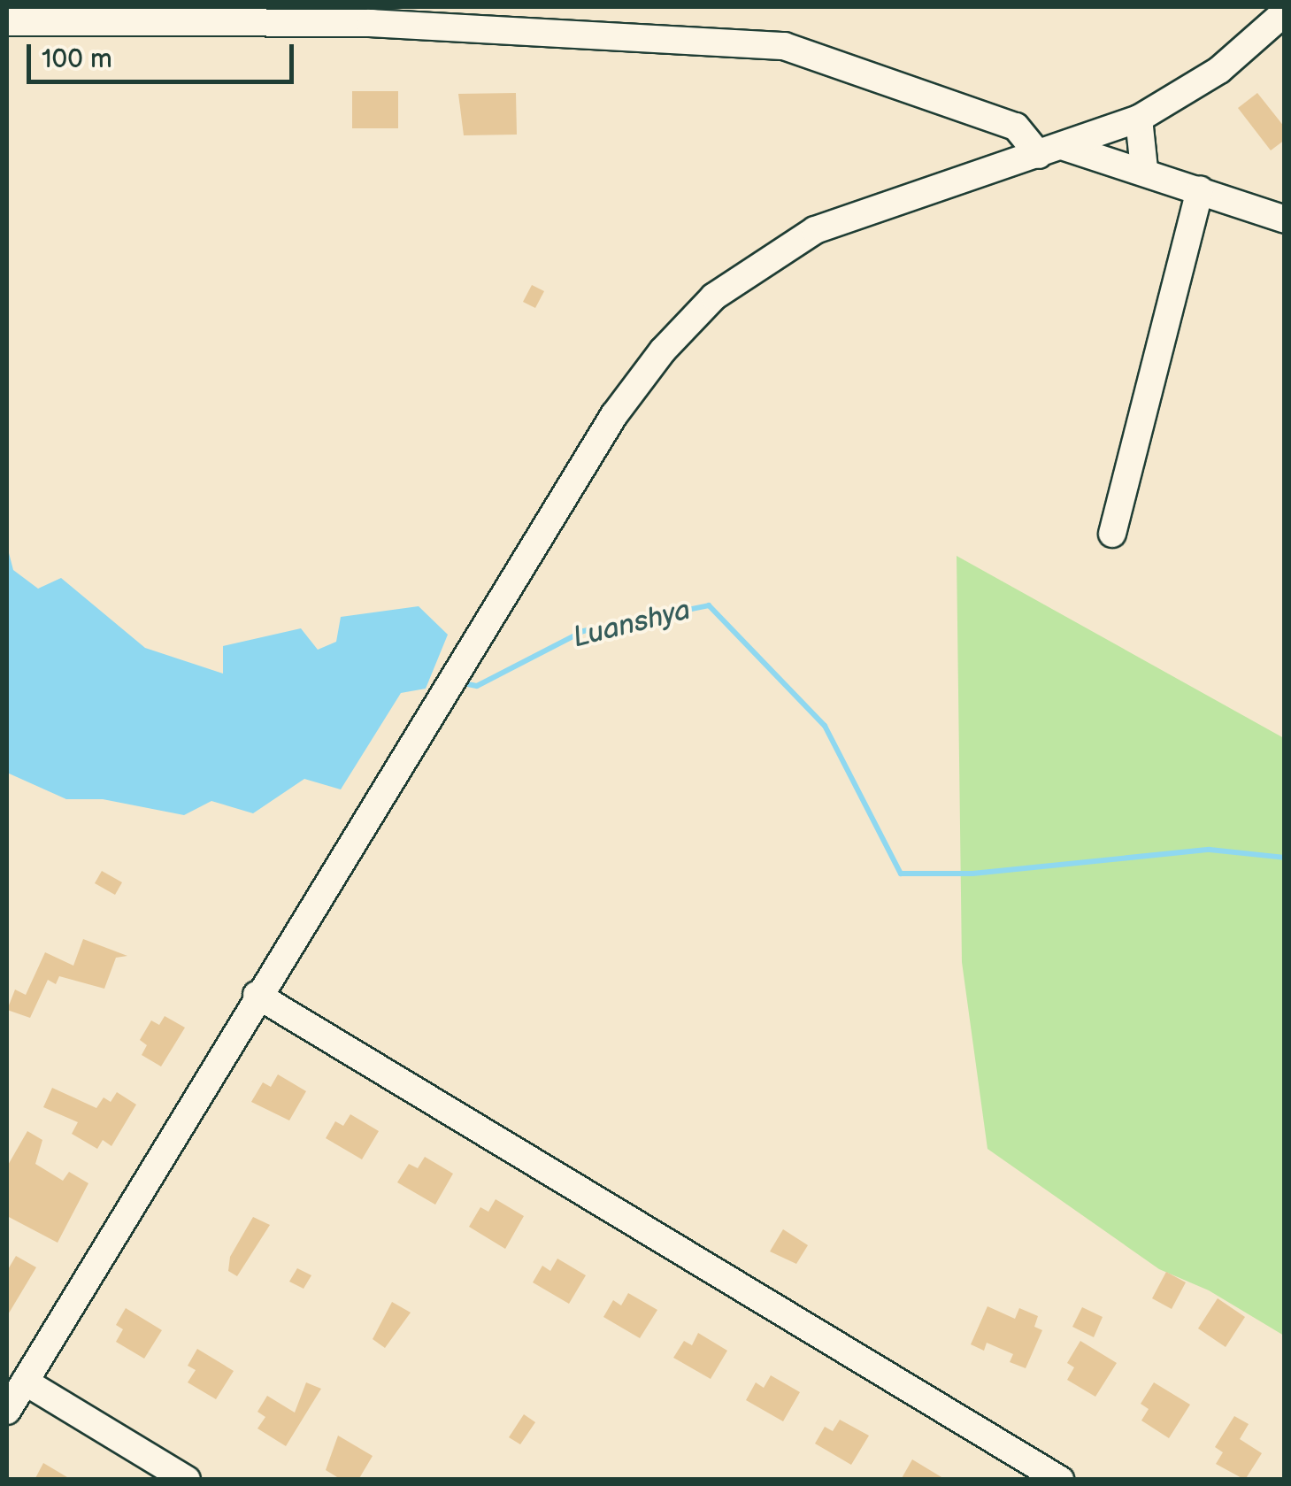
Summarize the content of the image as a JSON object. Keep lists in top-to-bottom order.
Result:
{
  "water": ["Luanshya"],
  "scale_bar": "100 m"
}
